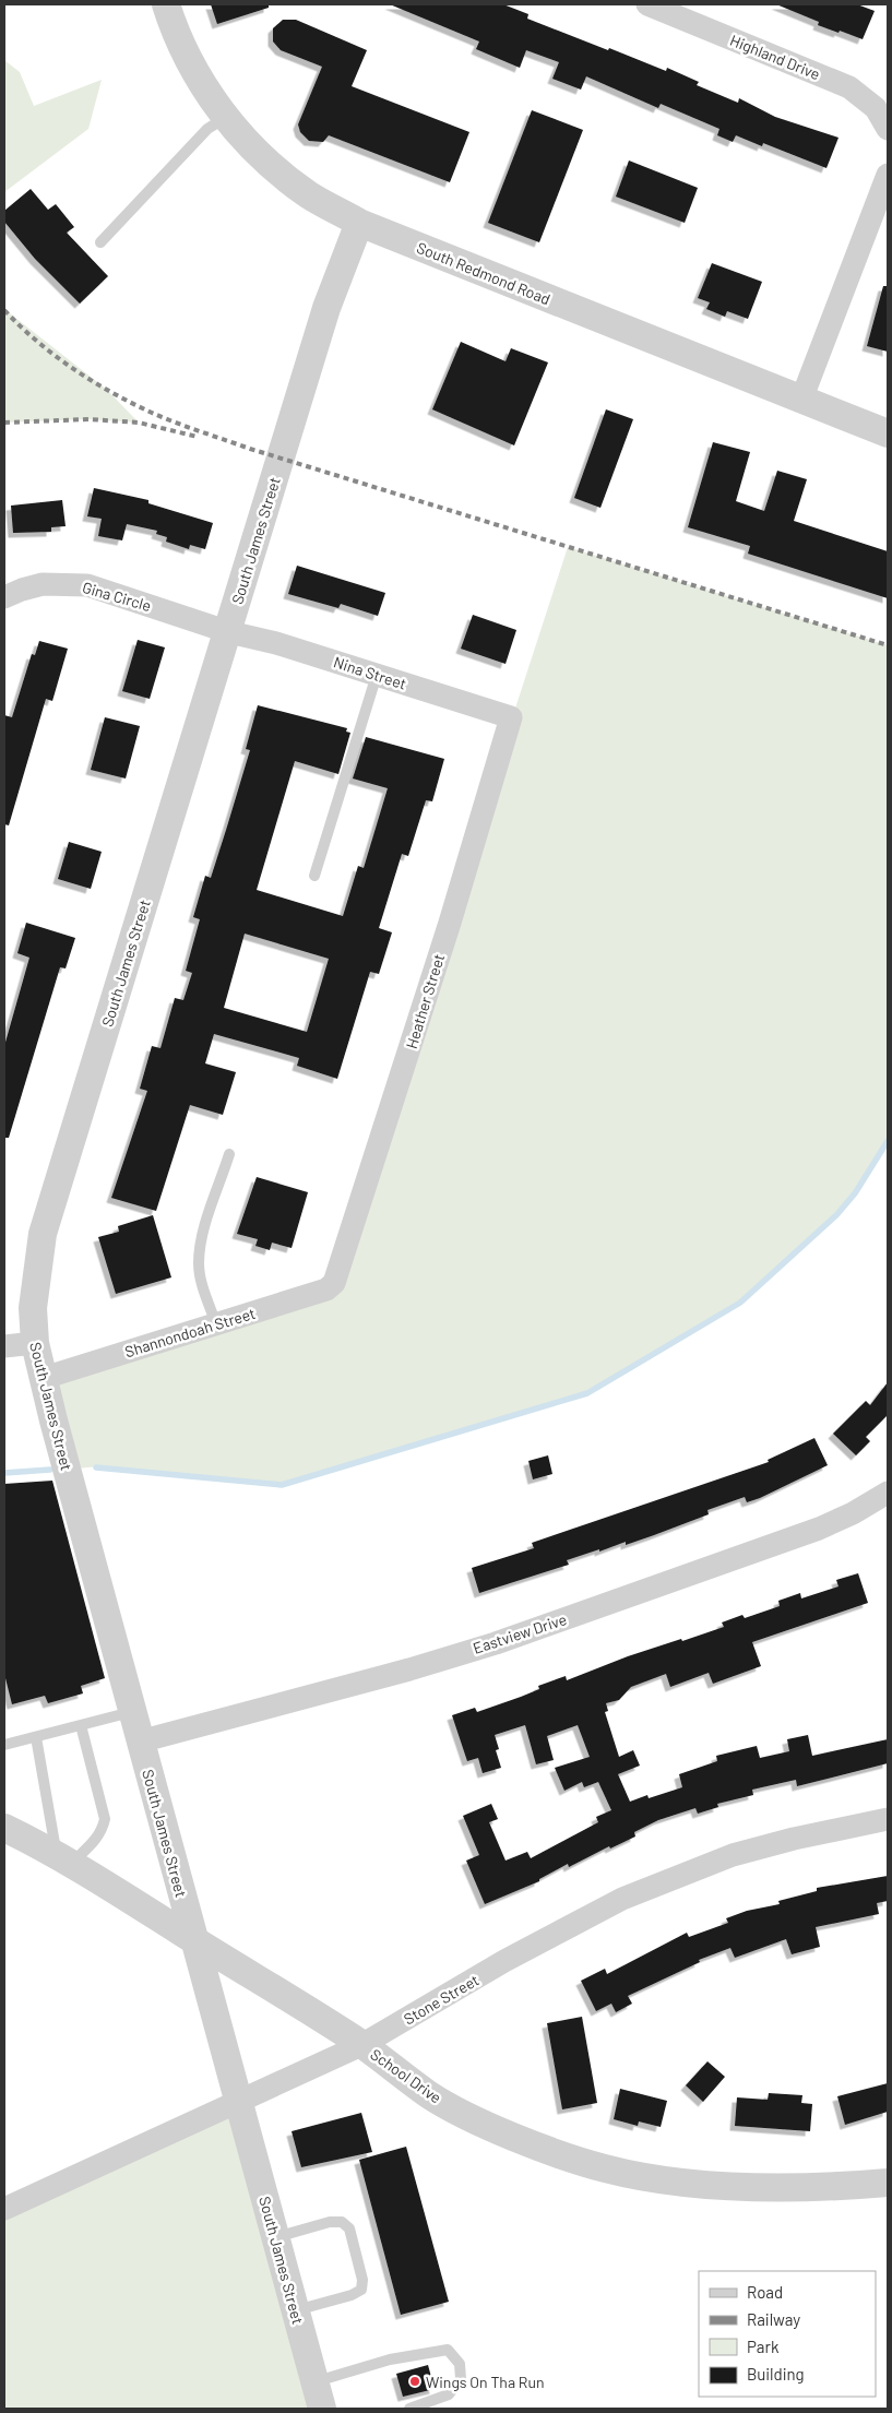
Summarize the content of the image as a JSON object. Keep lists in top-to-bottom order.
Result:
{
  "streets": {
    "street": [
      "Highland Drive",
      "South Redmond Road",
      "South James Street",
      "Gina Circle",
      "Nina Street",
      "Heather Street",
      "Shannondoah Street",
      "Eastview Drive",
      "Stone Street",
      "School Drive"
    ]
  },
  "crossings": [
    ["South Redmond Road", "South James Street"],
    ["South James Street", "Gina Circle"],
    ["South James Street", "Nina Street"],
    ["South James Street", "Shannondoah Street"],
    ["South James Street", "Eastview Drive"],
    ["South James Street", "Stone Street"],
    ["South James Street", "School Drive"],
    ["Gina Circle", "Nina Street"],
    ["Nina Street", "Heather Street"],
    ["Heather Street", "Shannondoah Street"],
    ["Stone Street", "School Drive"]
  ],
  "places": ["Wings On Tha Run"],
  "legend": [
    "Road",
    "Railway",
    "Park",
    "Building"
  ]
}
